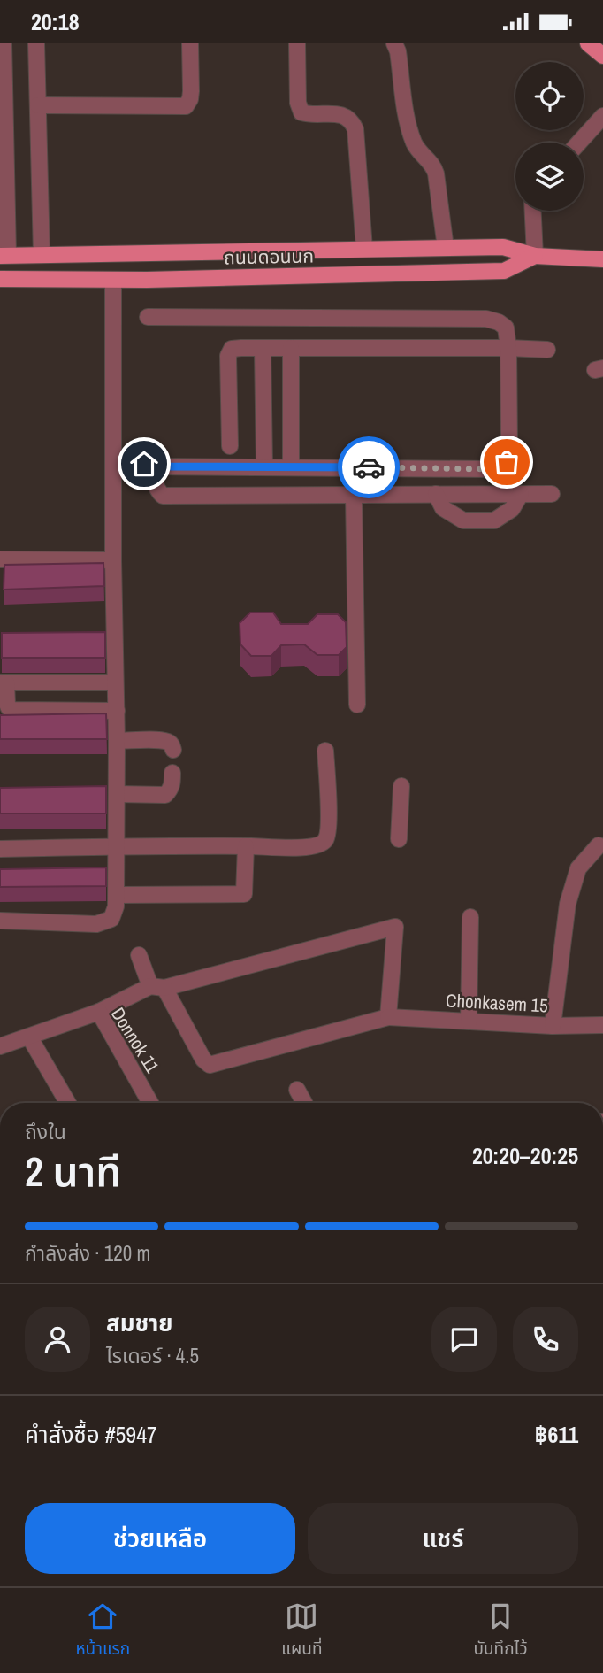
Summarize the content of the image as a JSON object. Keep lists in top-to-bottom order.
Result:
{
  "streets": {
    "main road": ["ถนนดอนนก"],
    "street": ["Chonkasem 15", "Donnok 11"]
  },
  "page": {
    "status": "20:18",
    "heading": ["2 นาที", "ถึงใน", "20:20–20:25"],
    "panel": [
      "สมชาย",
      "ไรเดอร์ · 4.5",
      "คำสั่งซื้อ #5947",
      "฿611"
    ],
    "bar": "กำลังส่ง · 120 m",
    "buttons": ["ช่วยเหลือ", "แชร์"],
    "tabs": ["หน้าแรก", "แผนที่", "บันทึกไว้"]
  }
}
